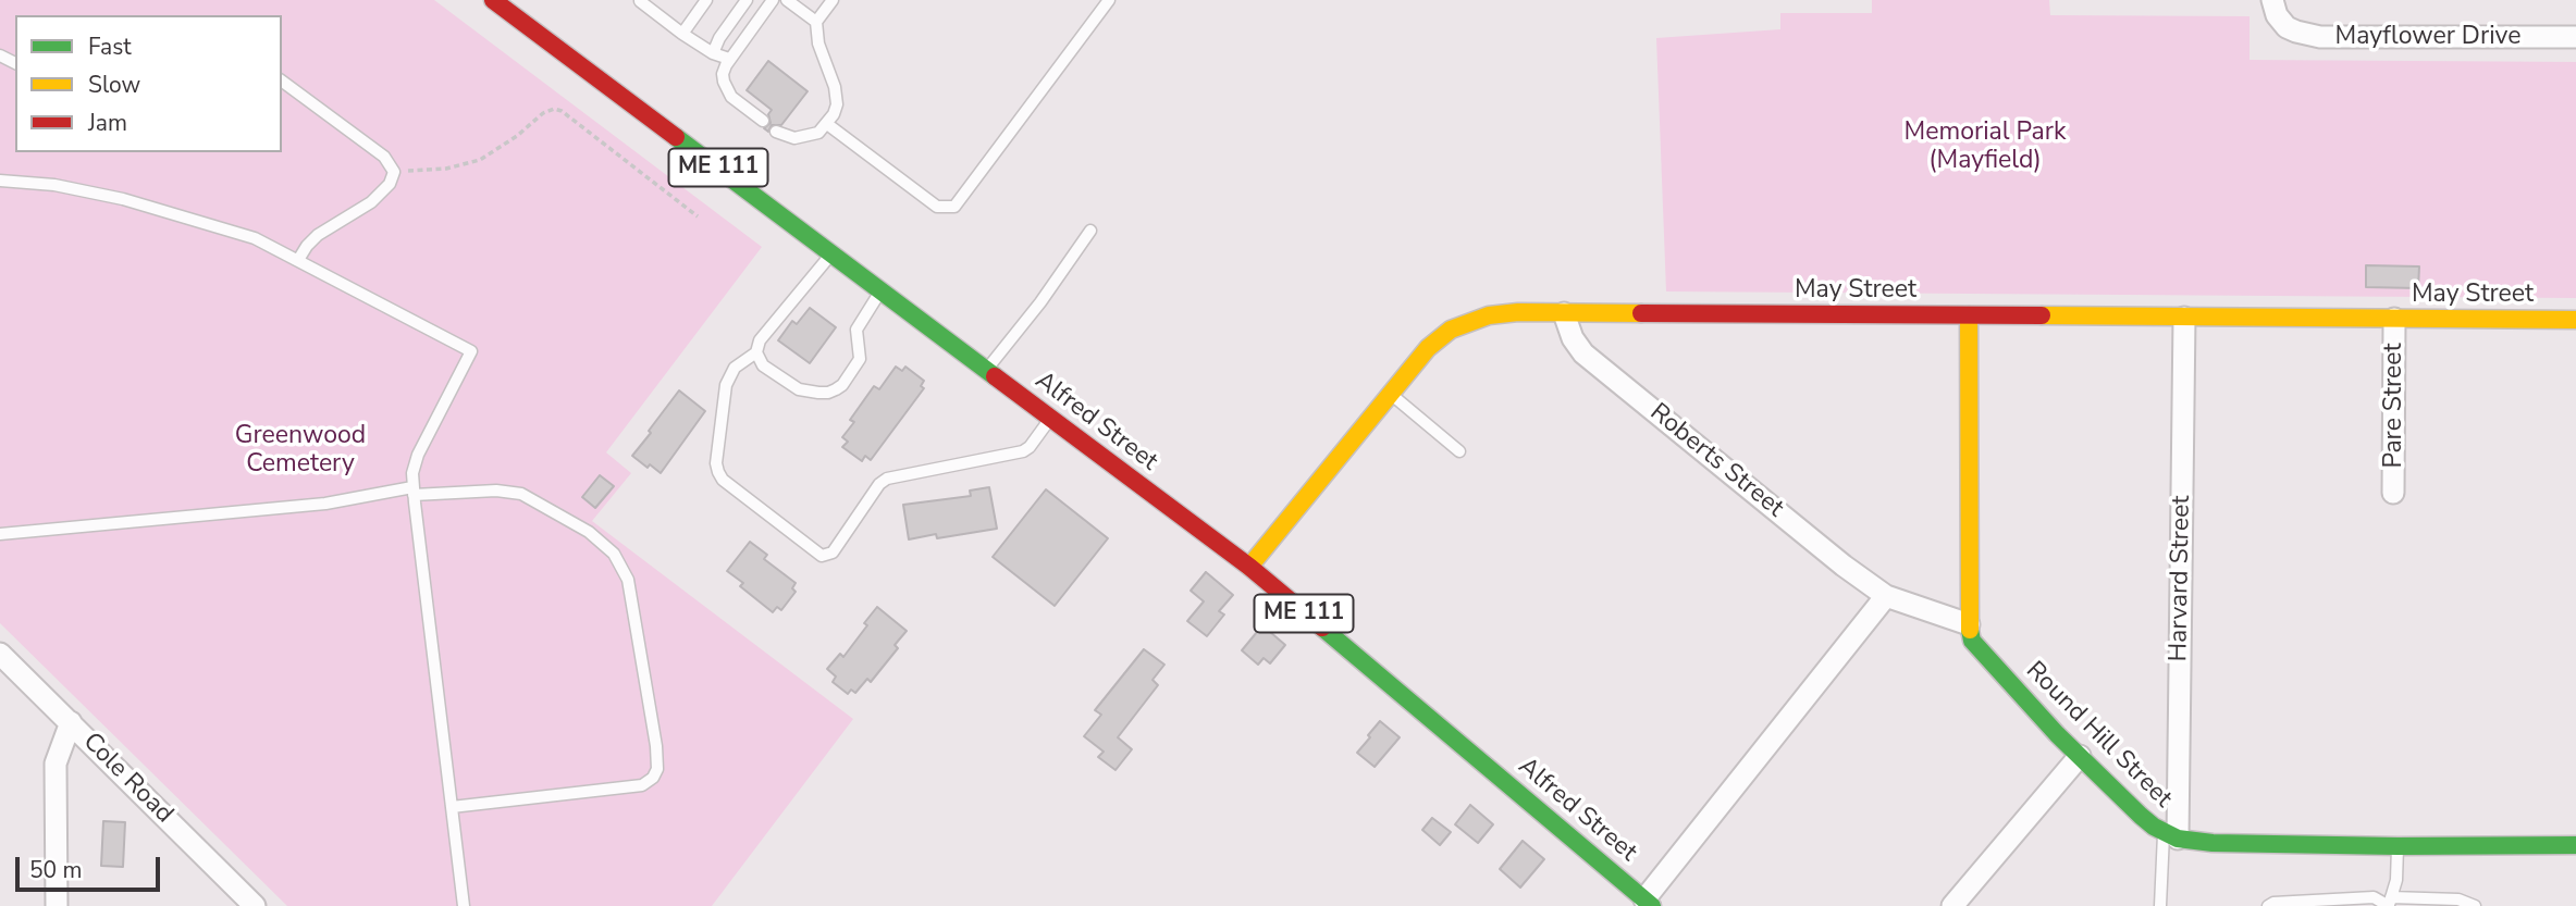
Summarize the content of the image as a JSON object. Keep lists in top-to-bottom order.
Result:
{
  "streets": {
    "street": [
      "Mayflower Drive",
      "ME 111",
      "May Street",
      "Pare Street",
      "Alfred Street",
      "Roberts Street",
      "Harvard Street",
      "Round Hill Street",
      "Cole Road"
    ]
  },
  "crossings": [
    ["May Street", "Pare Street"],
    ["May Street", "Alfred Street"],
    ["May Street", "Roberts Street"],
    ["May Street", "Harvard Street"],
    ["May Street", "Round Hill Street"],
    ["Roberts Street", "Round Hill Street"],
    ["Harvard Street", "Round Hill Street"]
  ],
  "parks": ["Memorial Park (Mayfield)", "Greenwood Cemetery"],
  "legend": ["Fast", "Slow", "Jam"],
  "scale_bar": "50 m"
}
